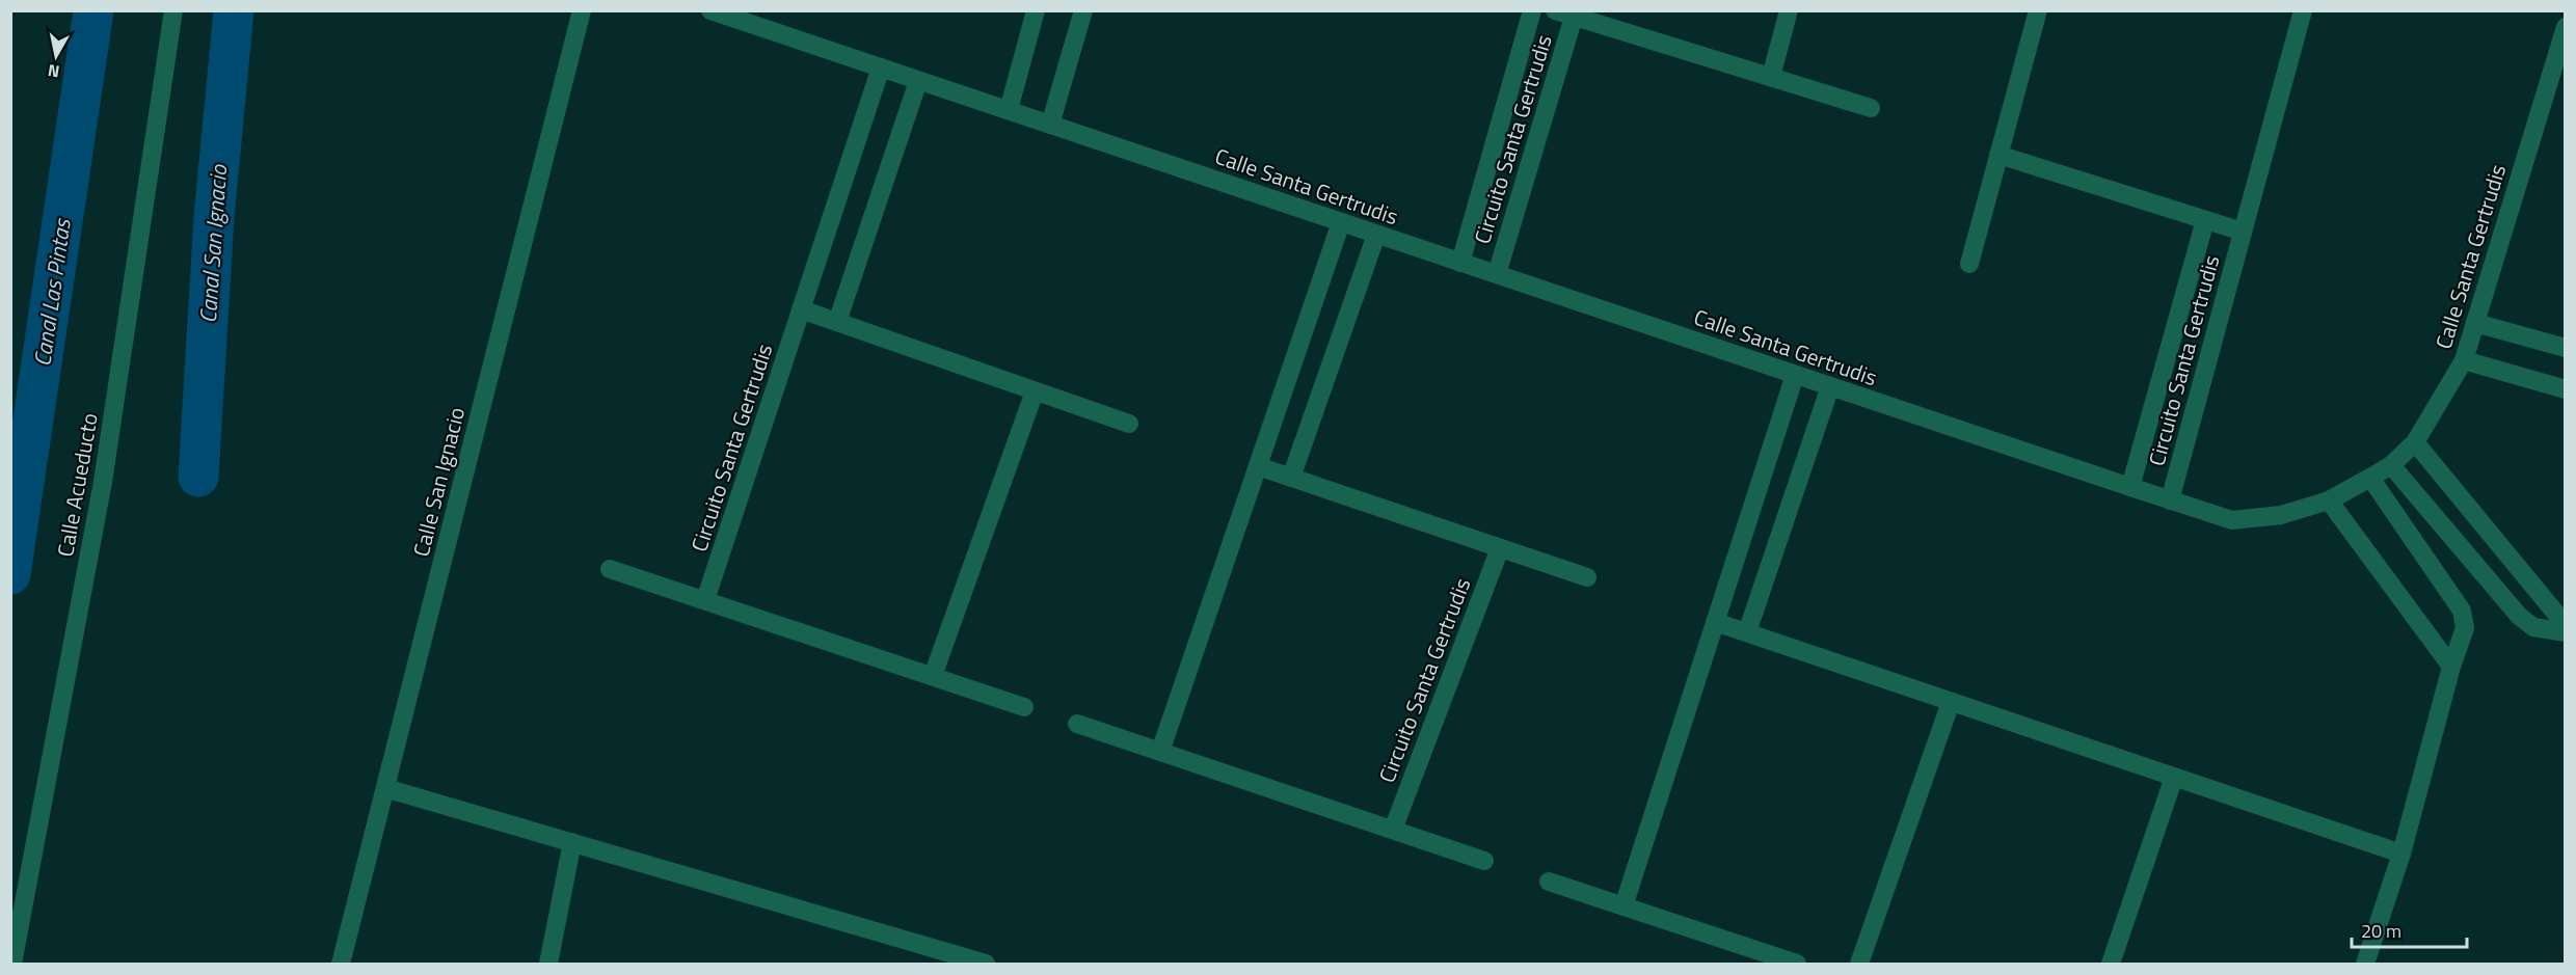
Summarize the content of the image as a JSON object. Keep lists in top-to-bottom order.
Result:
{
  "streets": {
    "street": [
      "Circuito Santa Gertrudis",
      "Calle Santa Gertrudis",
      "Calle San Ignacio",
      "Calle Acueducto"
    ]
  },
  "crossings": [
    ["Circuito Santa Gertrudis", "Calle Santa Gertrudis"]
  ],
  "water": ["Canal San Ignacio", "Canal Las Pintas"],
  "scale_bar": "20 m",
  "north": "bottom"
}
